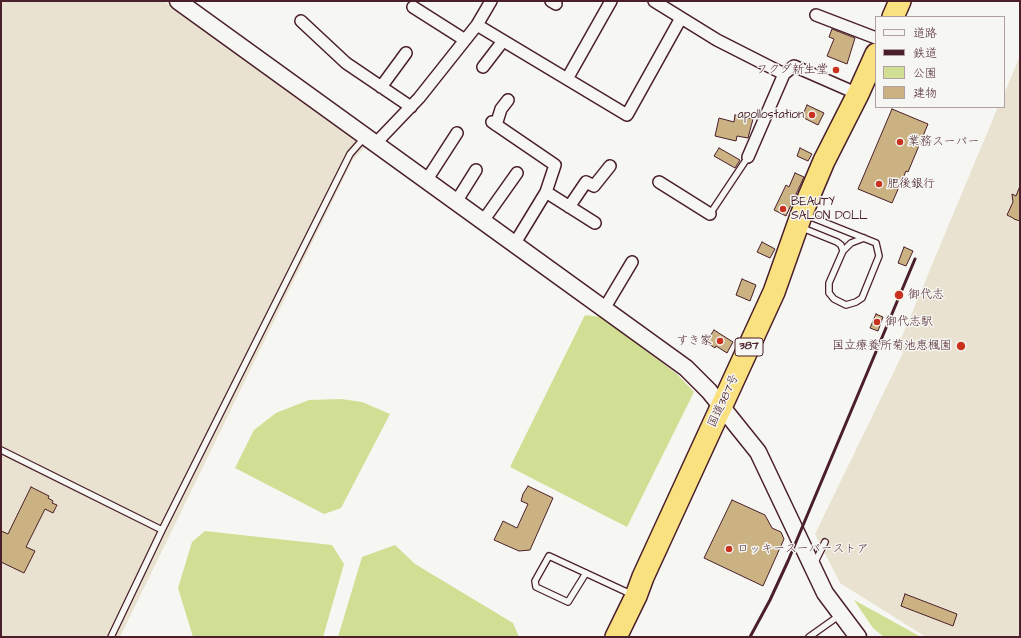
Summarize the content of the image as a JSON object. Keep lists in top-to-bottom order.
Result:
{
  "streets": {
    "highway": ["387", "国道387号"]
  },
  "places": [
    "フクダ新生堂",
    "apollostation",
    "業務スーパー",
    "肥後銀行",
    "BEAUTY SALON DOLL",
    "御代志",
    "御代志駅",
    "すき家",
    "国立療養所菊池恵楓園",
    "ロッキースーパーストア"
  ],
  "legend": [
    "道路",
    "鉄道",
    "公園",
    "建物"
  ]
}
